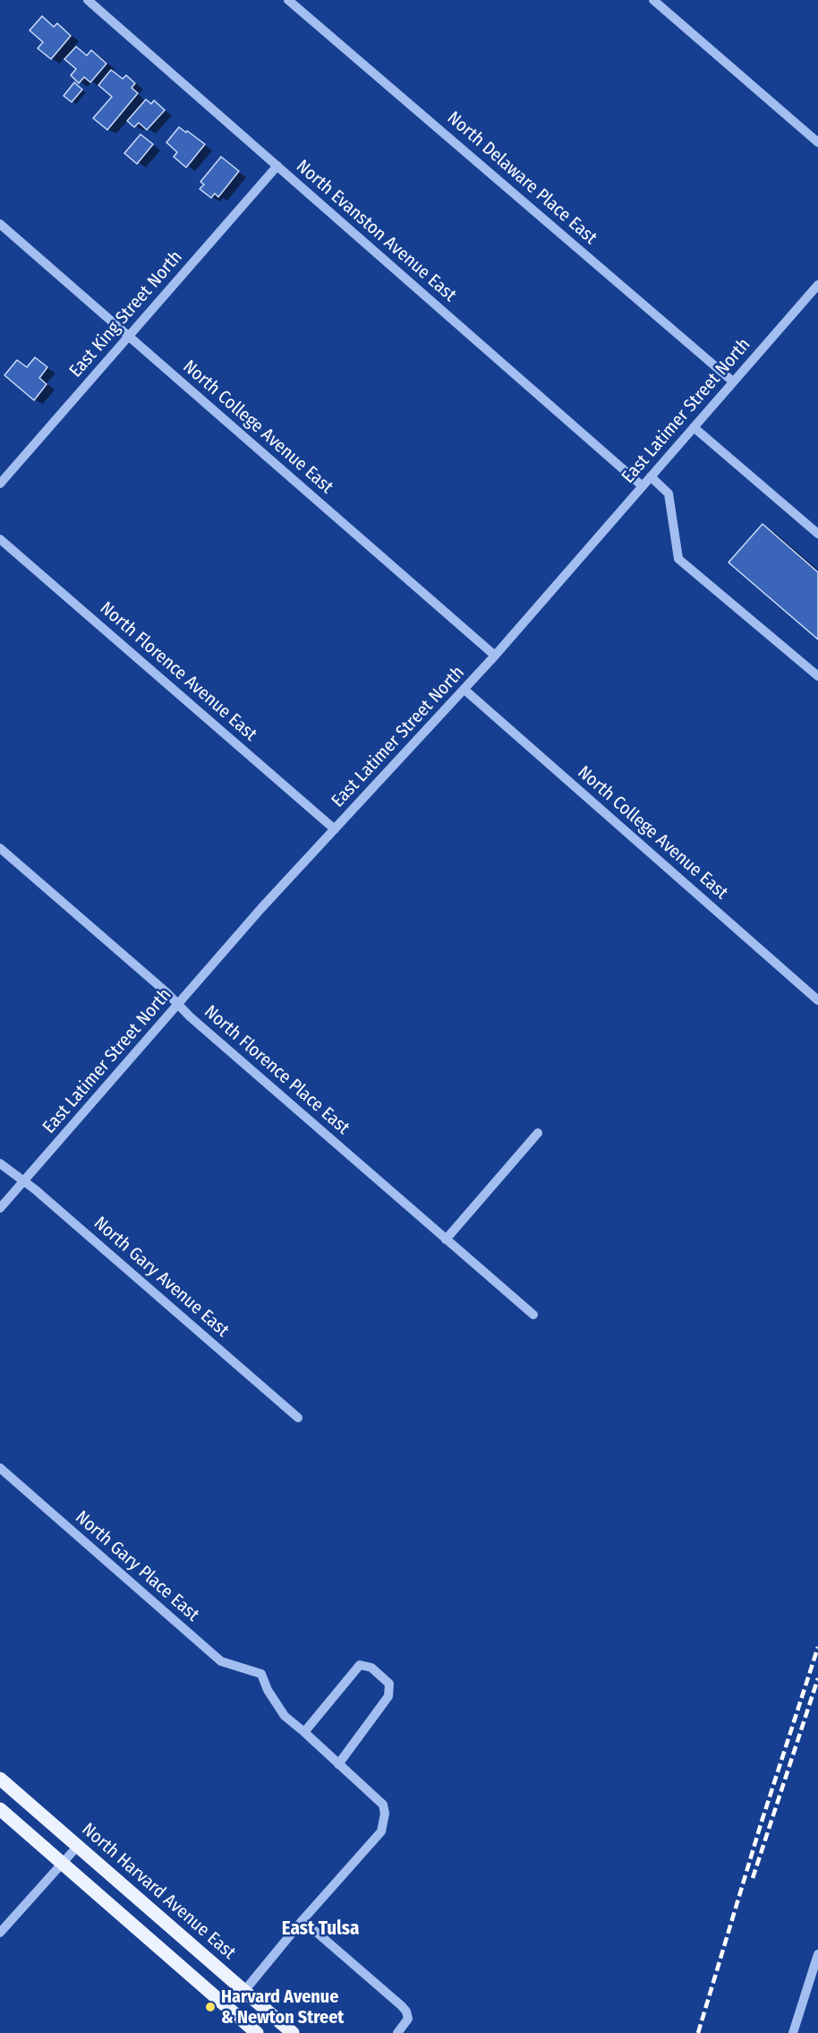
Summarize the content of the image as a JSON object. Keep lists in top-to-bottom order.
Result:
{
  "streets": {
    "main road": ["North Harvard Avenue East"],
    "street": [
      "North Delaware Place East",
      "North Evanston Avenue East",
      "East King Street North",
      "East Latimer Street North",
      "North College Avenue East",
      "North Florence Avenue East",
      "North Florence Place East",
      "North Gary Avenue East",
      "North Gary Place East"
    ]
  },
  "crossings": [
    ["North Delaware Place East", "East Latimer Street North"],
    ["North Evanston Avenue East", "East King Street North"],
    ["North Evanston Avenue East", "East Latimer Street North"],
    ["East King Street North", "North College Avenue East"],
    ["East Latimer Street North", "North College Avenue East"],
    ["East Latimer Street North", "North Florence Avenue East"],
    ["East Latimer Street North", "North Florence Place East"],
    ["East Latimer Street North", "North Gary Avenue East"]
  ],
  "districts": ["East Tulsa"],
  "places": ["Harvard Avenue & Newton Street"]
}
